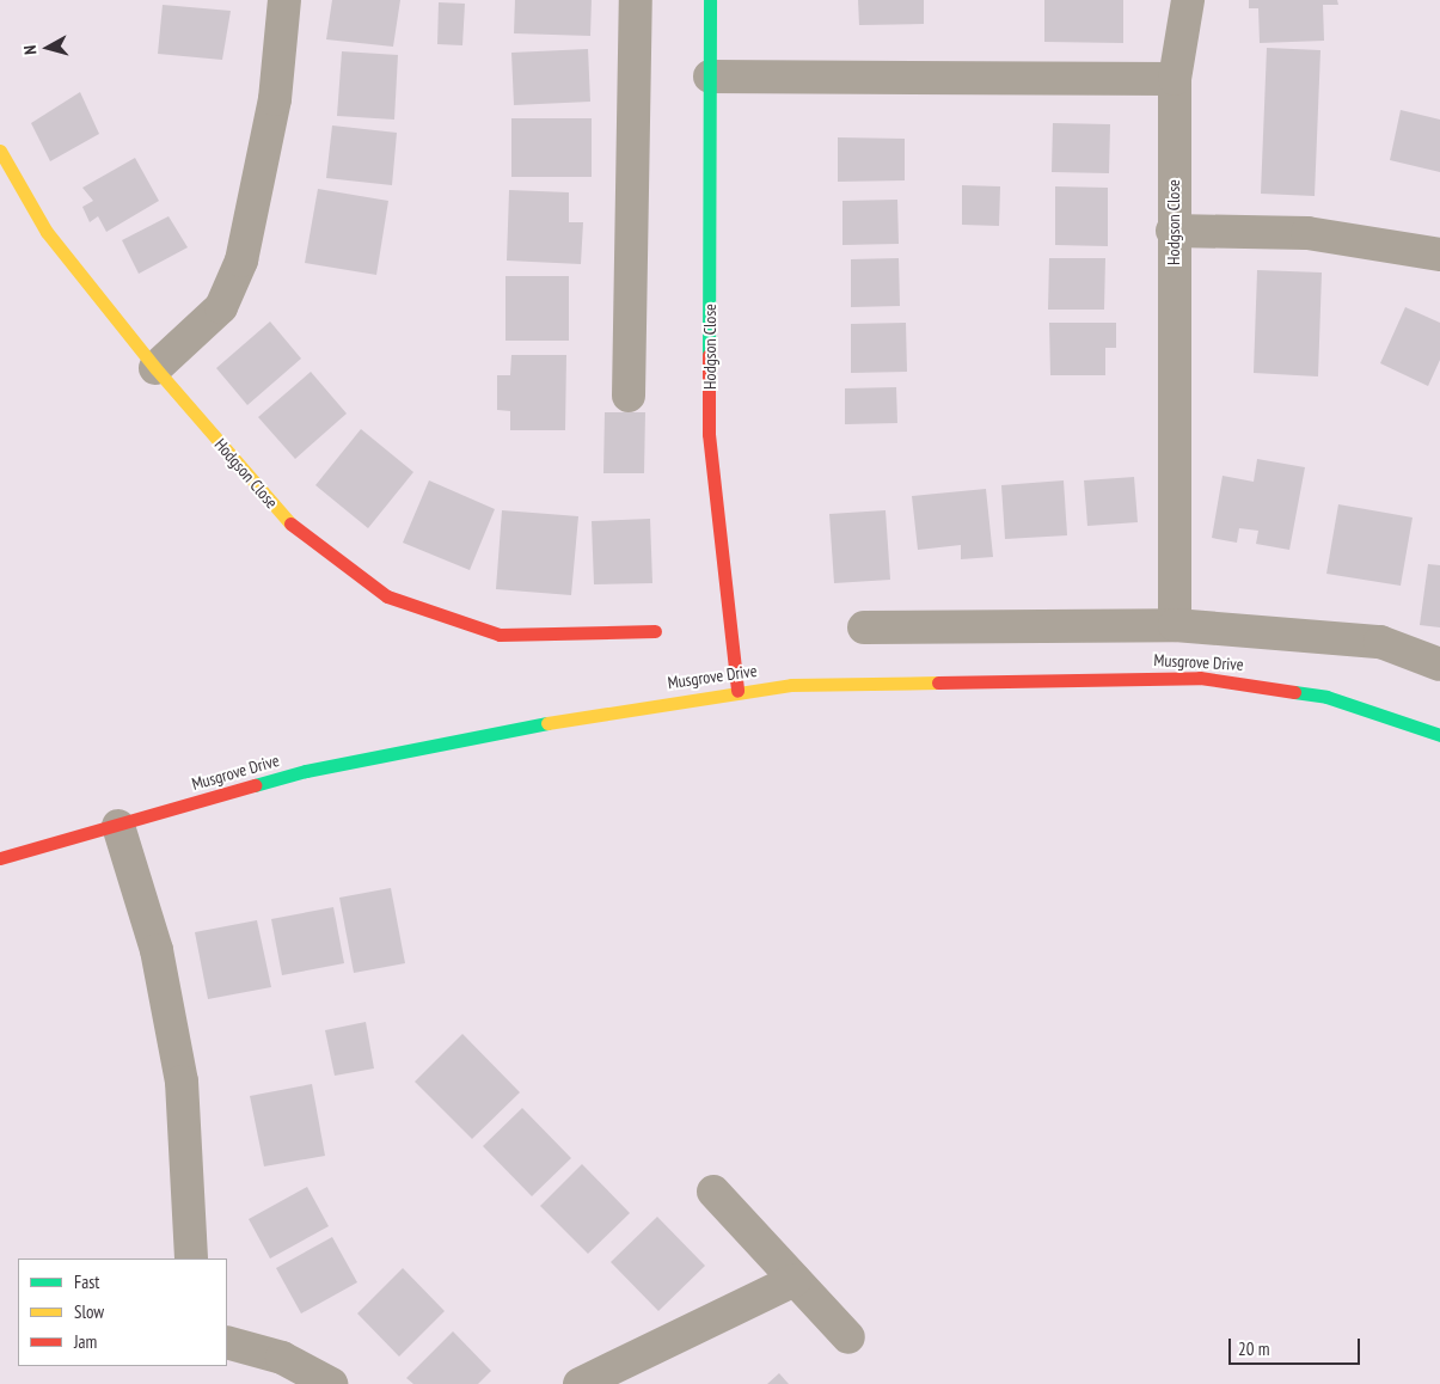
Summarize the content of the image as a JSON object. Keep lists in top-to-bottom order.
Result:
{
  "streets": {
    "street": ["Hodgson Close", "Musgrove Drive"]
  },
  "crossings": [
    ["Hodgson Close", "Musgrove Drive"]
  ],
  "legend": ["Fast", "Slow", "Jam"],
  "scale_bar": "20 m",
  "north": "left"
}
